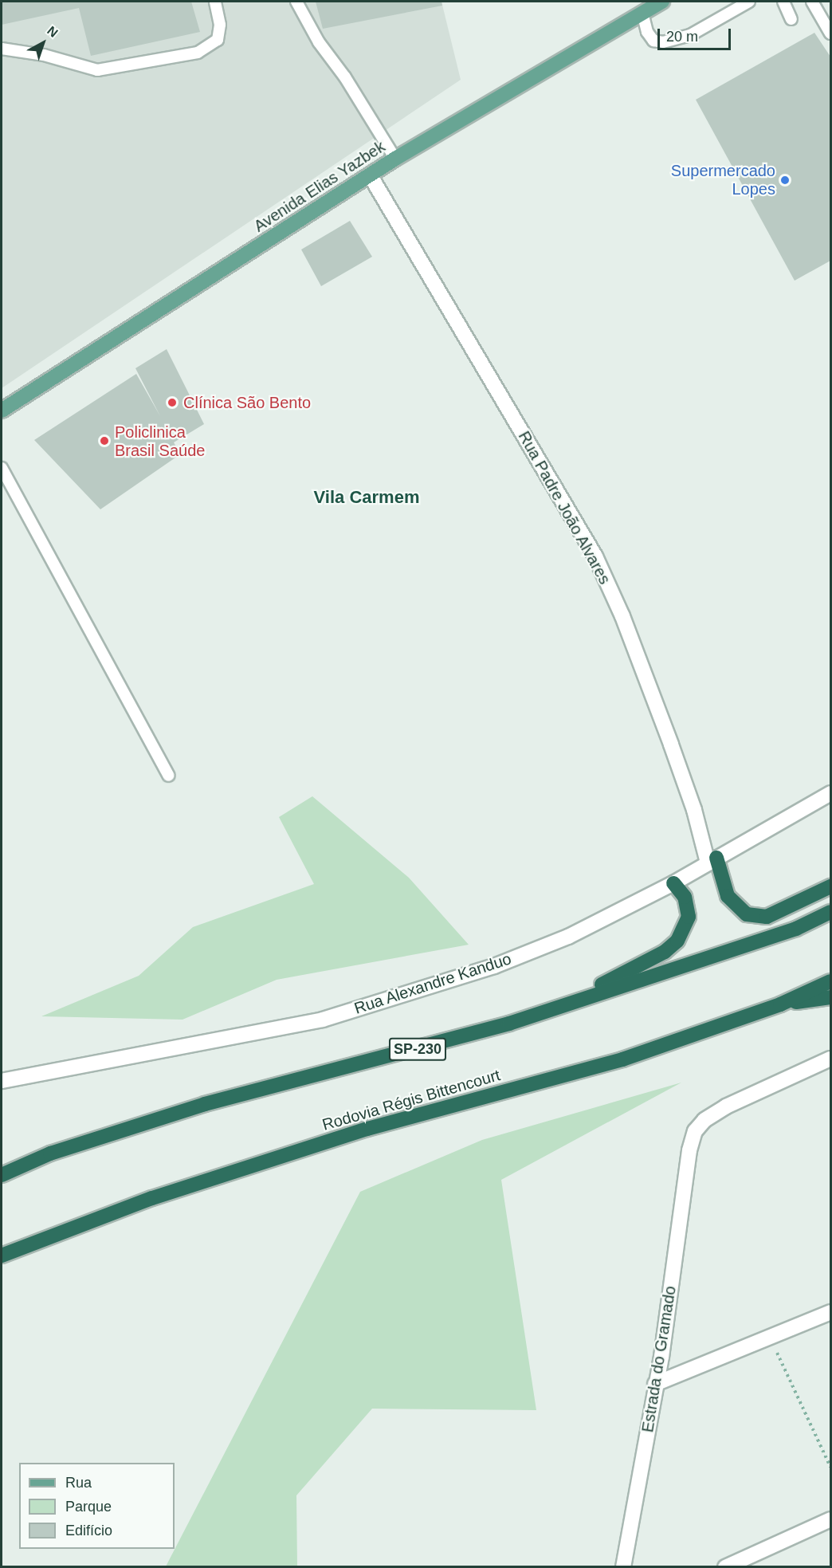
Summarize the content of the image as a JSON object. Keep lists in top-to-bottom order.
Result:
{
  "streets": {
    "highway": ["SP-230", "Rodovia Régis Bittencourt"],
    "main road": ["Avenida Elias Yazbek"],
    "street": ["Rua Padre João Alvares", "Rua Alexandre Kanduo", "Estrada do Gramado"]
  },
  "crossings": [
    ["Avenida Elias Yazbek", "Rua Padre João Alvares"],
    ["Rua Padre João Alvares", "Rua Alexandre Kanduo"]
  ],
  "districts": ["Vila Carmem"],
  "places": ["Supermercado Lopes", "Clínica São Bento", "Policlinica Brasil Saúde"],
  "legend": ["Rua", "Parque", "Edifício"],
  "scale_bar": "20 m",
  "north": "top right"
}
